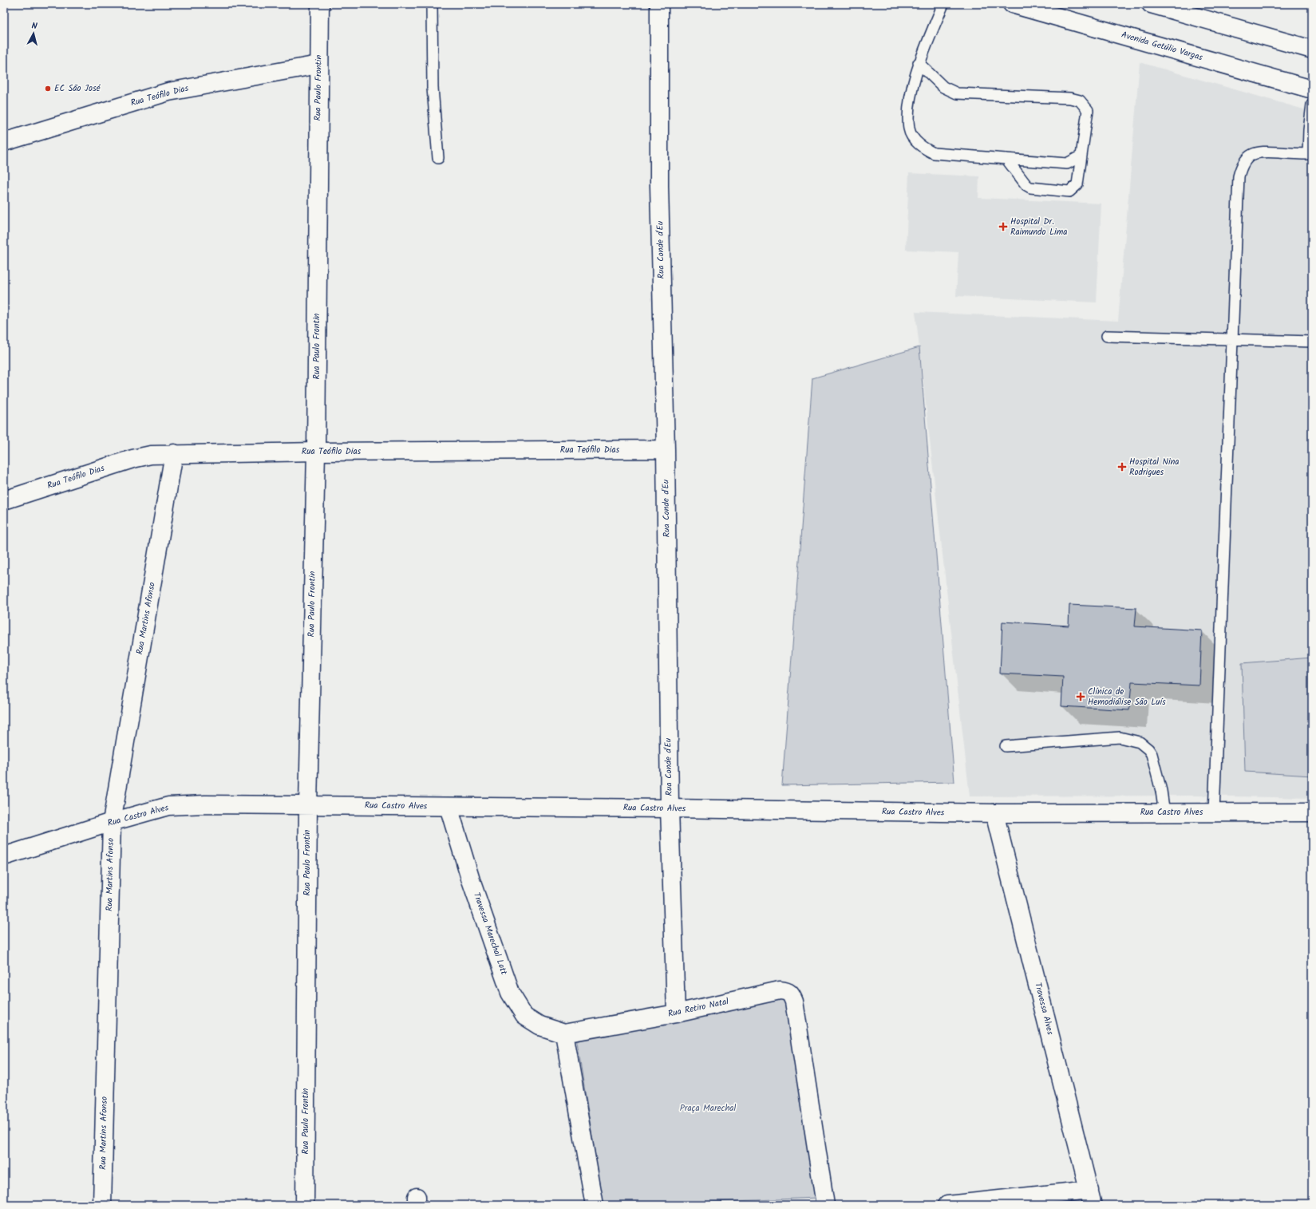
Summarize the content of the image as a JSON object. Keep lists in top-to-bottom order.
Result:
{
  "streets": {
    "street": [
      "Avenida Getúlio Vargas",
      "Rua Paulo Frontin",
      "Rua Teófilo Dias",
      "Rua Conde d'Eu",
      "Rua Martins Afonso",
      "Rua Castro Alves",
      "Travessa Marechal Lott",
      "Rua Retiro Natal",
      "Travessa Alves"
    ]
  },
  "crossings": [
    ["Rua Paulo Frontin", "Rua Teófilo Dias"],
    ["Rua Paulo Frontin", "Rua Castro Alves"],
    ["Rua Teófilo Dias", "Rua Conde d'Eu"],
    ["Rua Teófilo Dias", "Rua Martins Afonso"],
    ["Rua Conde d'Eu", "Rua Castro Alves"],
    ["Rua Conde d'Eu", "Rua Retiro Natal"],
    ["Rua Martins Afonso", "Rua Castro Alves"],
    ["Rua Castro Alves", "Travessa Marechal Lott"],
    ["Rua Castro Alves", "Travessa Alves"],
    ["Travessa Marechal Lott", "Rua Retiro Natal"]
  ],
  "parks": ["Praça Marechal"],
  "places": {
    "other": ["EC São José"],
    "health": ["Hospital Dr. Raimundo Lima", "Hospital Nina Rodrigues", "Clínica de Hemodiálise São Luís"]
  },
  "north": "top"
}
